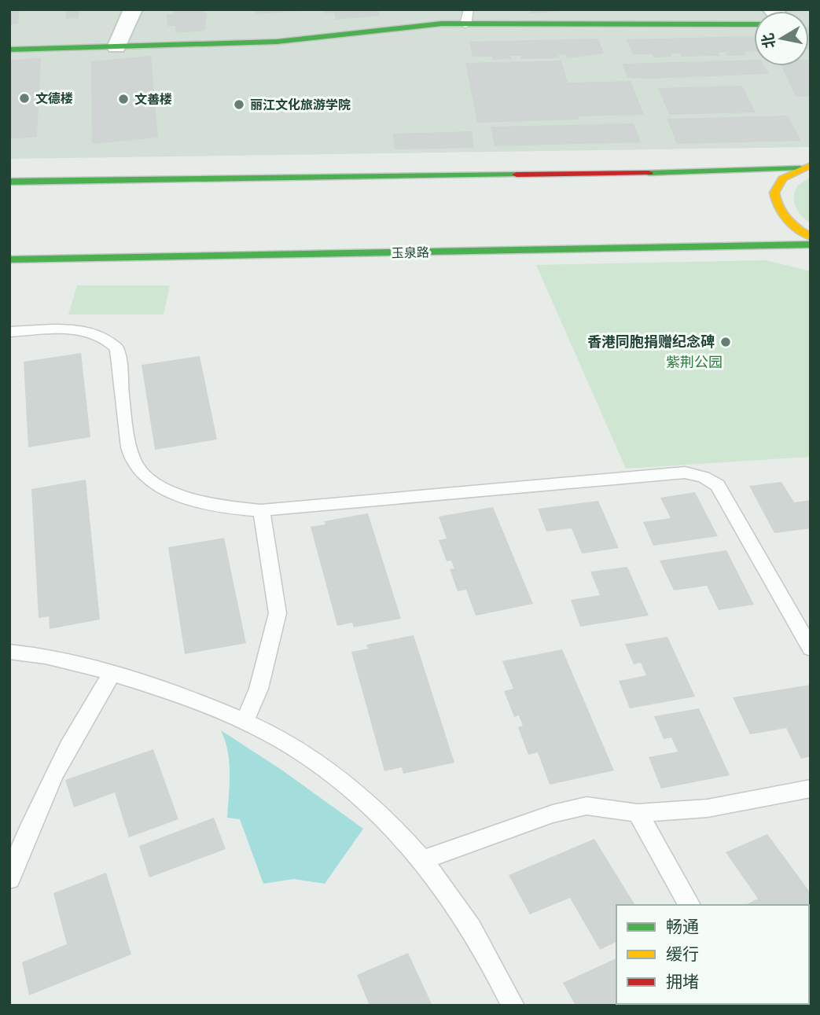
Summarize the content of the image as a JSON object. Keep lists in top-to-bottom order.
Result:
{
  "streets": {
    "main road": ["玉泉路"]
  },
  "parks": ["紫荆公园"],
  "places": [
    "文德楼",
    "文善楼",
    "丽江文化旅游学院",
    "香港同胞捐赠纪念碑"
  ],
  "legend": ["畅通", "缓行", "拥堵"],
  "north": "left"
}
